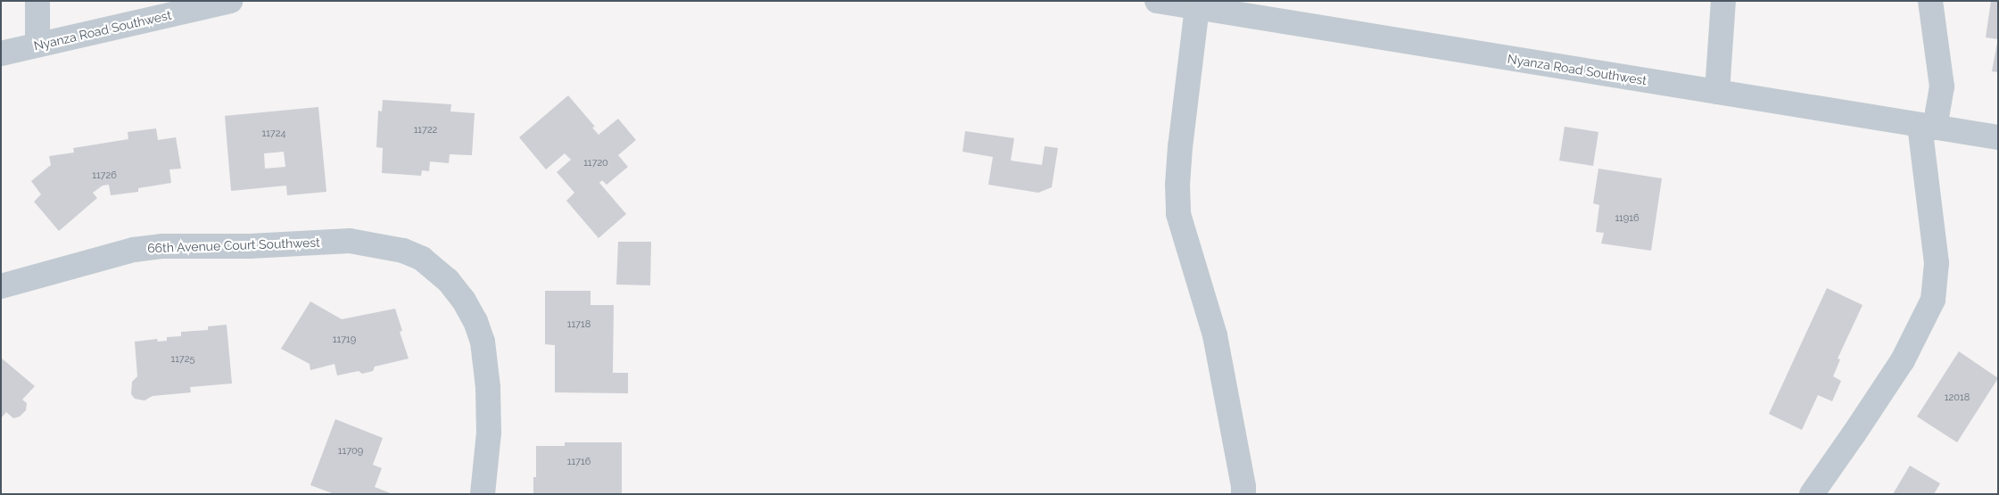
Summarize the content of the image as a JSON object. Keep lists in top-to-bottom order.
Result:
{
  "streets": {
    "street": ["Nyanza Road Southwest", "66th Avenue Court Southwest"]
  },
  "house_numbers": [
    "11722",
    "11724",
    "11720",
    "11726",
    "11916",
    "11718",
    "11719",
    "11725",
    "12018",
    "11709",
    "11716"
  ]
}
